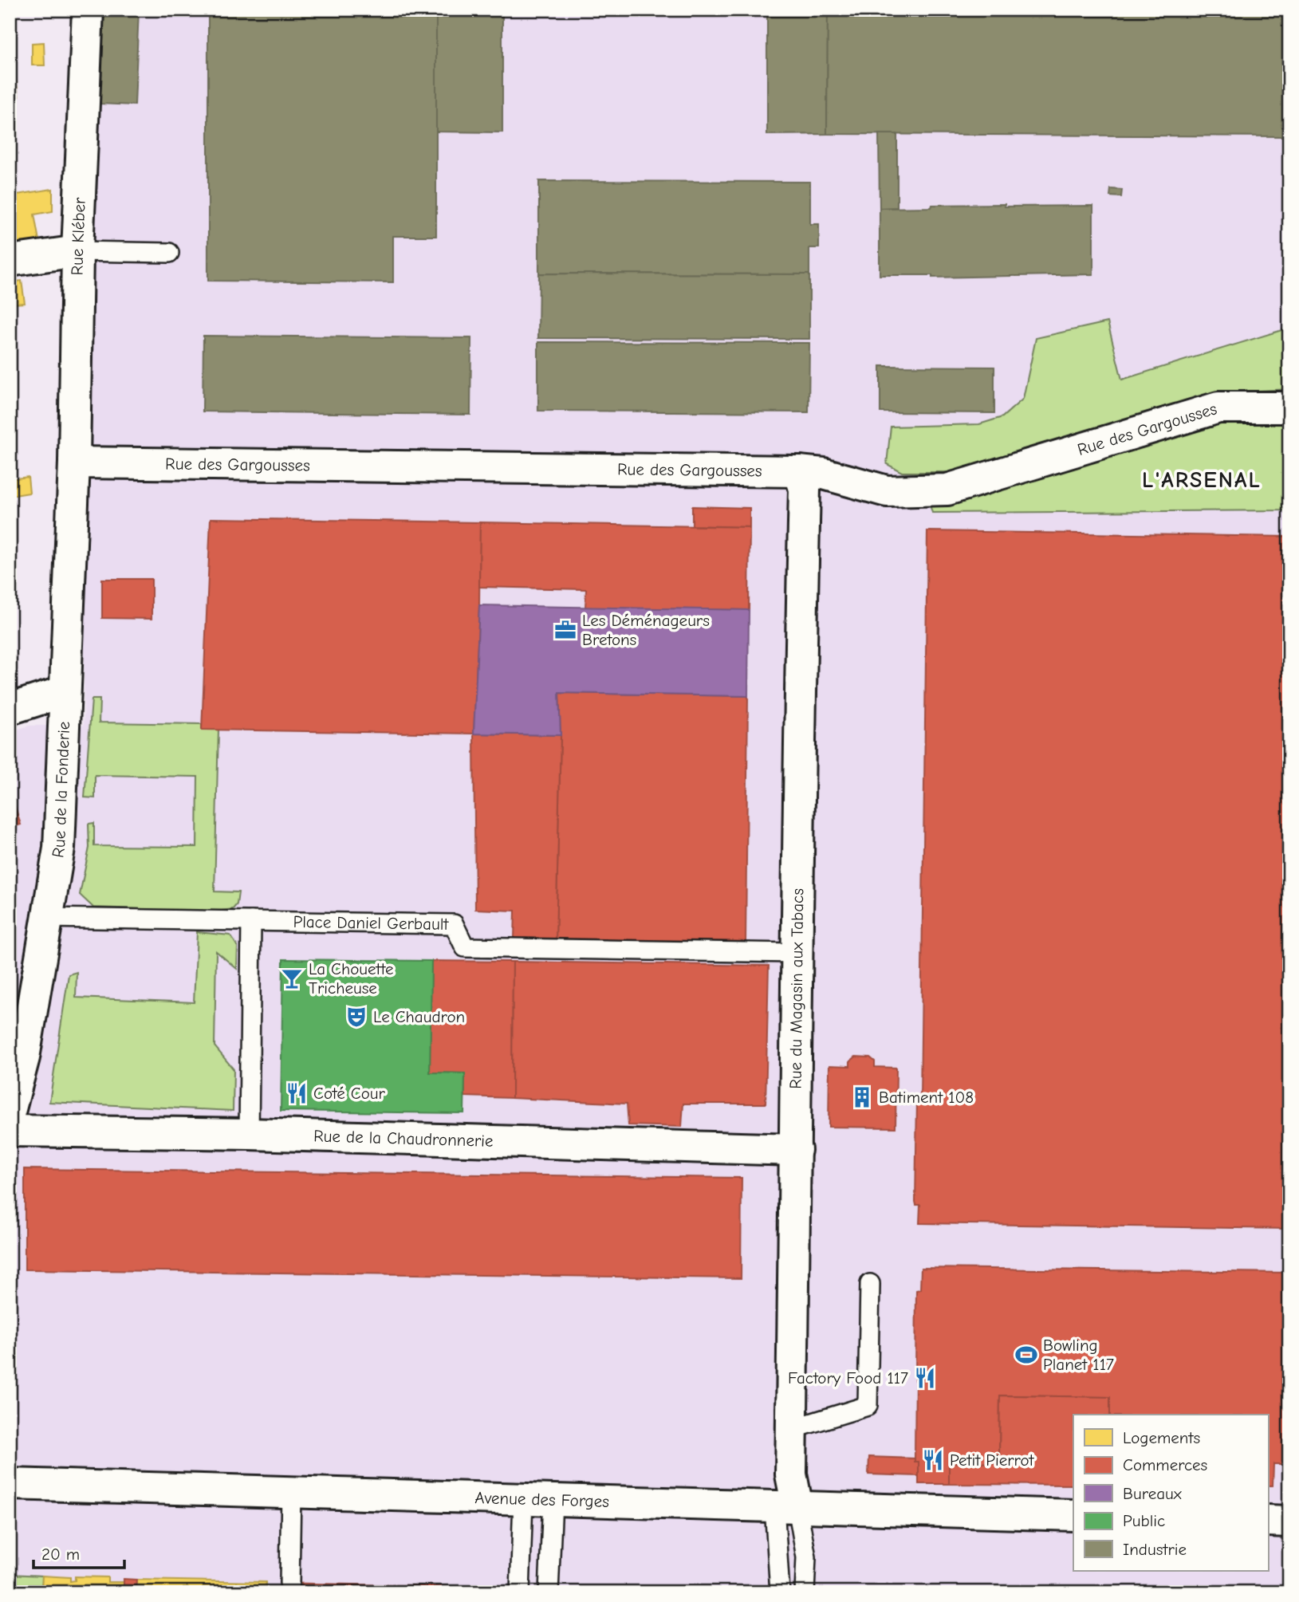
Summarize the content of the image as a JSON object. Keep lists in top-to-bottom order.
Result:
{
  "streets": {
    "street": [
      "Rue Kléber",
      "Rue des Gargousses",
      "Rue de la Fonderie",
      "Rue du Magasin aux Tabacs",
      "Rue de la Chaudronnerie",
      "Avenue des Forges"
    ],
    "lane": ["Place Daniel Gerbault"]
  },
  "crossings": [
    ["Rue Kléber", "Rue des Gargousses"],
    ["Rue Kléber", "Rue de la Fonderie"],
    ["Rue des Gargousses", "Rue de la Fonderie"],
    ["Rue des Gargousses", "Rue du Magasin aux Tabacs"],
    ["Rue de la Fonderie", "Place Daniel Gerbault"],
    ["Place Daniel Gerbault", "Rue du Magasin aux Tabacs"],
    ["Rue du Magasin aux Tabacs", "Rue de la Chaudronnerie"],
    ["Rue du Magasin aux Tabacs", "Avenue des Forges"]
  ],
  "districts": ["L'ARSENAL"],
  "places": {
    "office": ["Les Déménageurs Bretons"],
    "bar": ["La Chouette Tricheuse"],
    "theatre": ["Le Chaudron"],
    "restaurant": ["Coté Cour", "Factory Food 117", "Petit Pierrot"],
    "building": ["Batiment 108"],
    "sports": ["Bowling Planet 117"]
  },
  "legend": [
    "Logements",
    "Commerces",
    "Bureaux",
    "Public",
    "Industrie"
  ],
  "scale_bar": "20 m"
}
